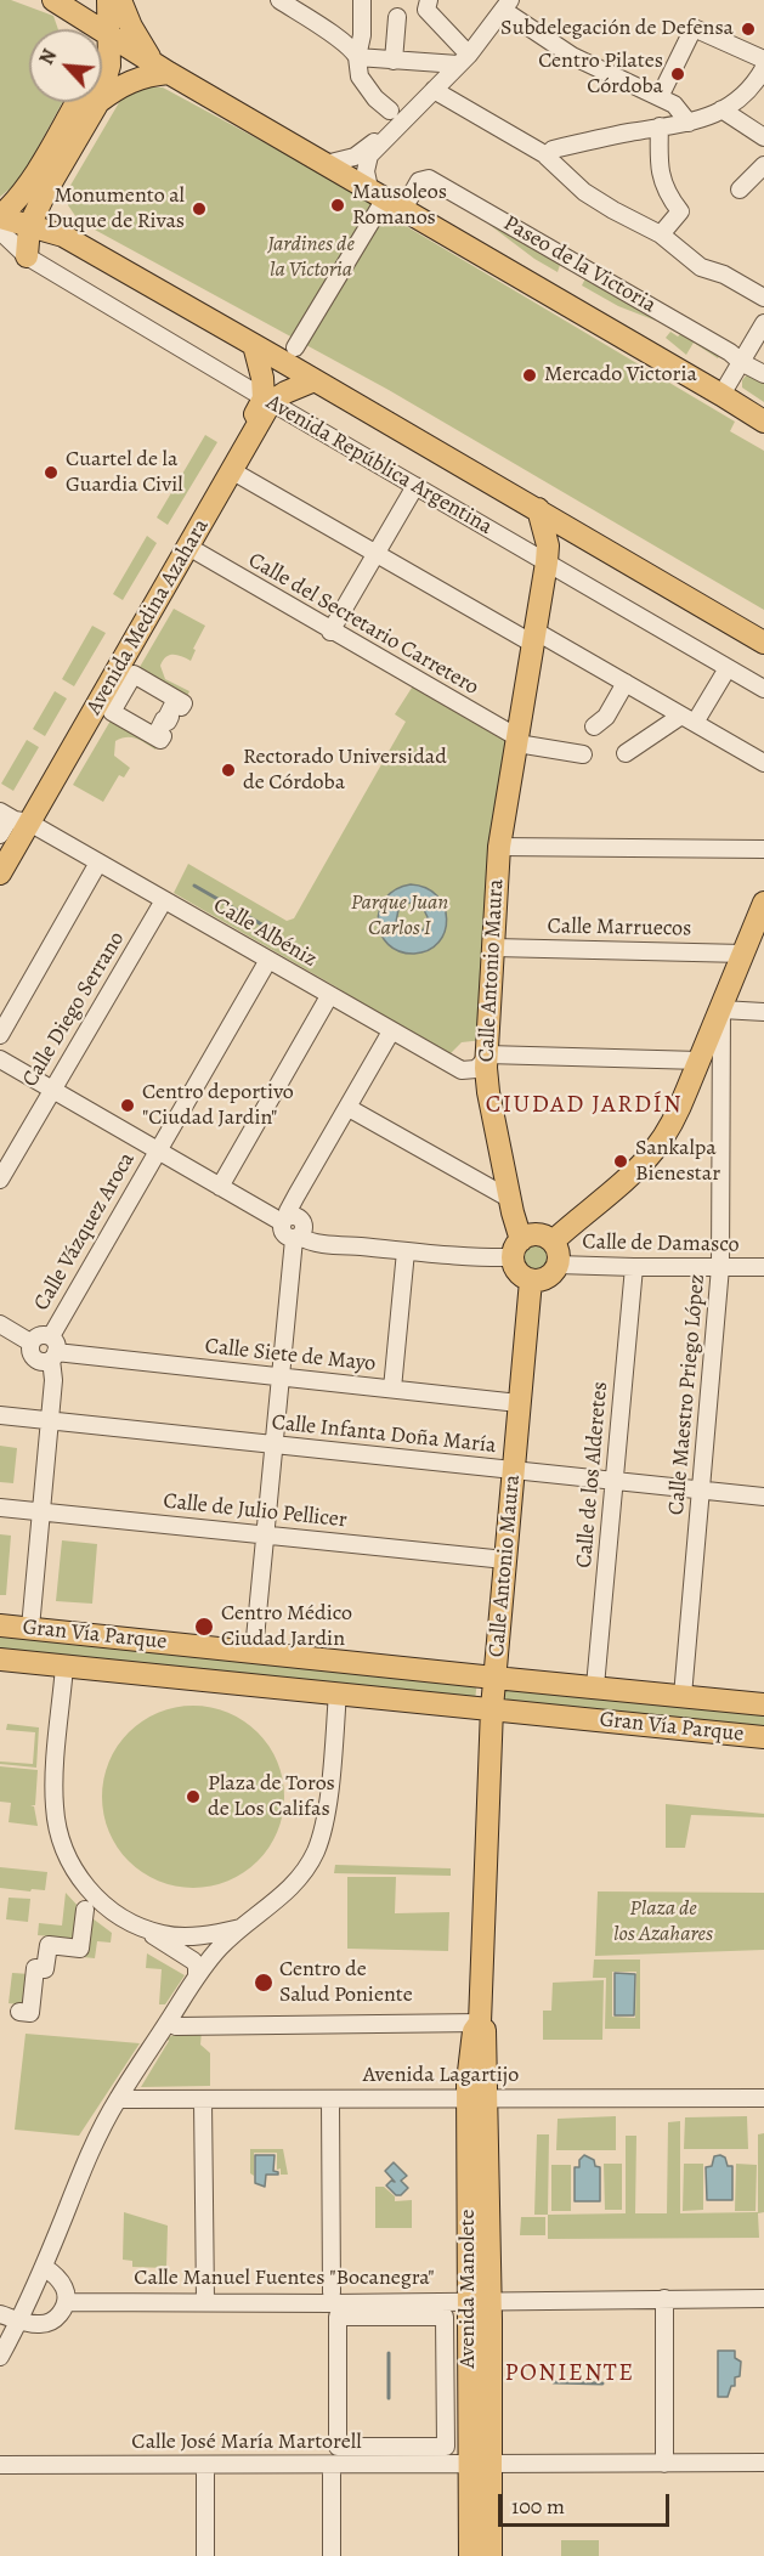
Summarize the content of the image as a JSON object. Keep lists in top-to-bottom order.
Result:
{
  "streets": {
    "main road": [
      "Paseo de la Victoria",
      "Avenida República Argentina",
      "Avenida Medina Azahara",
      "Calle Antonio Maura",
      "Gran Vía Parque",
      "Avenida Manolete"
    ],
    "street": [
      "Calle del Secretario Carretero",
      "Calle Marruecos",
      "Calle Albéniz",
      "Calle Diego Serrano",
      "Calle Vázquez Aroca",
      "Calle de Damasco",
      "Calle Siete de Mayo",
      "Calle Maestro Priego López",
      "Calle Infanta Doña María",
      "Calle de los Alderetes",
      "Calle de Julio Pellicer",
      "Avenida Lagartijo",
      "Calle Manuel Fuentes \"Bocanegra\"",
      "Calle José María Martorell"
    ]
  },
  "crossings": [
    ["Avenida República Argentina", "Avenida Medina Azahara"],
    ["Avenida República Argentina", "Calle Antonio Maura"],
    ["Avenida Medina Azahara", "Calle del Secretario Carretero"],
    ["Avenida Medina Azahara", "Calle Albéniz"],
    ["Calle del Secretario Carretero", "Calle Antonio Maura"],
    ["Calle Marruecos", "Calle Antonio Maura"],
    ["Calle Albéniz", "Calle Antonio Maura"],
    ["Calle Albéniz", "Calle Diego Serrano"],
    ["Calle Albéniz", "Calle Vázquez Aroca"],
    ["Calle Antonio Maura", "Calle de Damasco"],
    ["Calle Antonio Maura", "Calle Siete de Mayo"],
    ["Calle Antonio Maura", "Calle Infanta Doña María"],
    ["Calle Antonio Maura", "Calle de Julio Pellicer"],
    ["Calle Antonio Maura", "Gran Vía Parque"],
    ["Calle Vázquez Aroca", "Calle Siete de Mayo"],
    ["Calle de Damasco", "Calle Maestro Priego López"],
    ["Calle de Damasco", "Calle de los Alderetes"],
    ["Calle Maestro Priego López", "Calle Infanta Doña María"],
    ["Calle Maestro Priego López", "Gran Vía Parque"],
    ["Calle Infanta Doña María", "Calle de los Alderetes"],
    ["Calle de los Alderetes", "Gran Vía Parque"],
    ["Gran Vía Parque", "Avenida Manolete"],
    ["Avenida Lagartijo", "Avenida Manolete"],
    ["Calle Manuel Fuentes \"Bocanegra\"", "Avenida Manolete"],
    ["Avenida Manolete", "Calle José María Martorell"]
  ],
  "districts": ["CIUDAD JARDÍN", "PONIENTE"],
  "parks": ["Jardines de la Victoria", "Parque Juan Carlos I", "Plaza de los Azahares"],
  "places": [
    "Subdelegación de Defensa",
    "Centro Pilates Córdoba",
    "Mausoleos Romanos",
    "Monumento al Duque de Rivas",
    "Mercado Victoria",
    "Cuartel de la Guardia Civil",
    "Rectorado Universidad de Córdoba",
    "Centro deportivo \"Ciudad Jardin\"",
    "Sankalpa Bienestar",
    "Centro Médico Ciudad Jardin",
    "Plaza de Toros de Los Califas",
    "Centro de Salud Poniente"
  ],
  "scale_bar": "100 m",
  "north": "top left"
}
